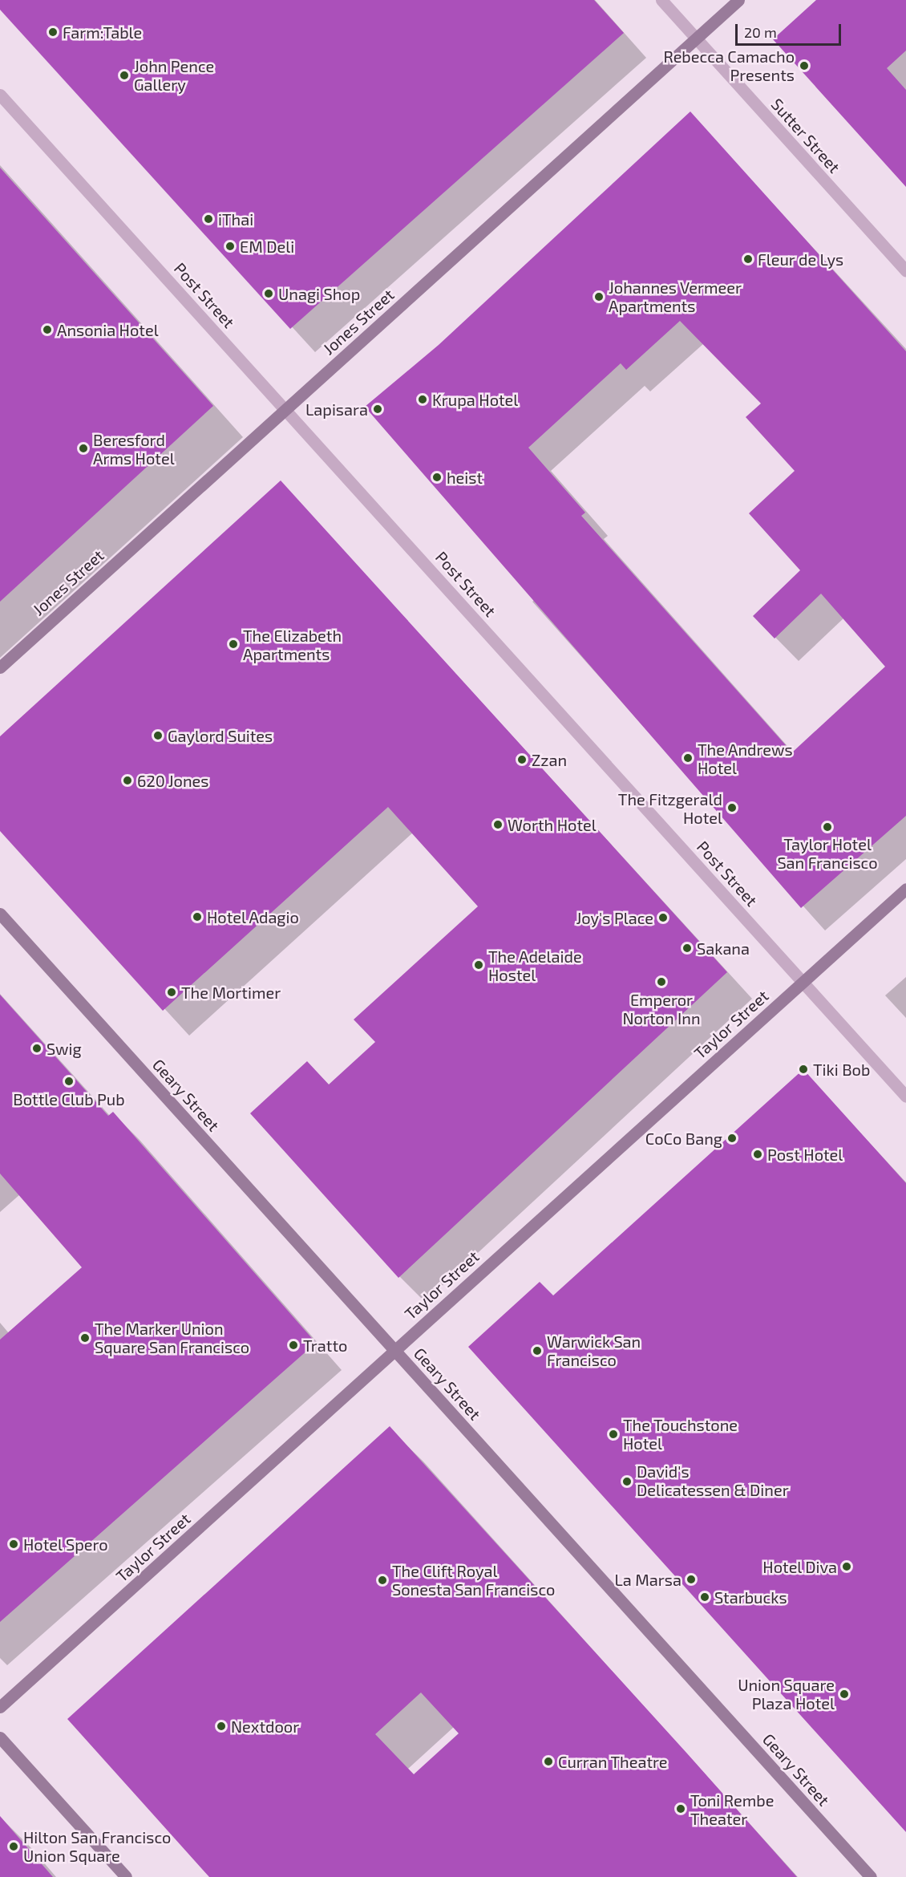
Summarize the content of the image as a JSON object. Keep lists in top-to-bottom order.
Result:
{
  "streets": {
    "main road": ["Jones Street", "Taylor Street", "Geary Street"],
    "street": ["Sutter Street", "Post Street"]
  },
  "crossings": [
    ["Sutter Street", "Jones Street"],
    ["Post Street", "Jones Street"],
    ["Post Street", "Taylor Street"],
    ["Taylor Street", "Geary Street"]
  ],
  "places": [
    "Farm:Table",
    "Rebecca Camacho Presents",
    "John Pence Gallery",
    "iThai",
    "EM Deli",
    "Fleur de Lys",
    "Unagi Shop",
    "Johannes Vermeer Apartments",
    "Ansonia Hotel",
    "Krupa Hotel",
    "Lapisara",
    "Beresford Arms Hotel",
    "heist",
    "The Elizabeth Apartments",
    "Gaylord Suites",
    "The Andrews Hotel",
    "Zzan",
    "620 Jones",
    "The Fitzgerald Hotel",
    "Worth Hotel",
    "Taylor Hotel San Francisco",
    "Hotel Adagio",
    "Joy's Place",
    "Sakana",
    "The Adelaide Hostel",
    "Emperor Norton Inn",
    "The Mortimer",
    "Swig",
    "Tiki Bob",
    "Bottle Club Pub",
    "CoCo Bang",
    "Post Hotel",
    "The Marker Union Square San Francisco",
    "Tratto",
    "Warwick San Francisco",
    "The Touchstone Hotel",
    "David's Delicatessen & Diner",
    "Hotel Spero",
    "Hotel Diva",
    "La Marsa",
    "The Clift Royal Sonesta San Francisco",
    "Starbucks",
    "Union Square Plaza Hotel",
    "Nextdoor",
    "Curran Theatre",
    "Toni Rembe Theater",
    "Hilton San Francisco Union Square"
  ],
  "scale_bar": "20 m"
}
